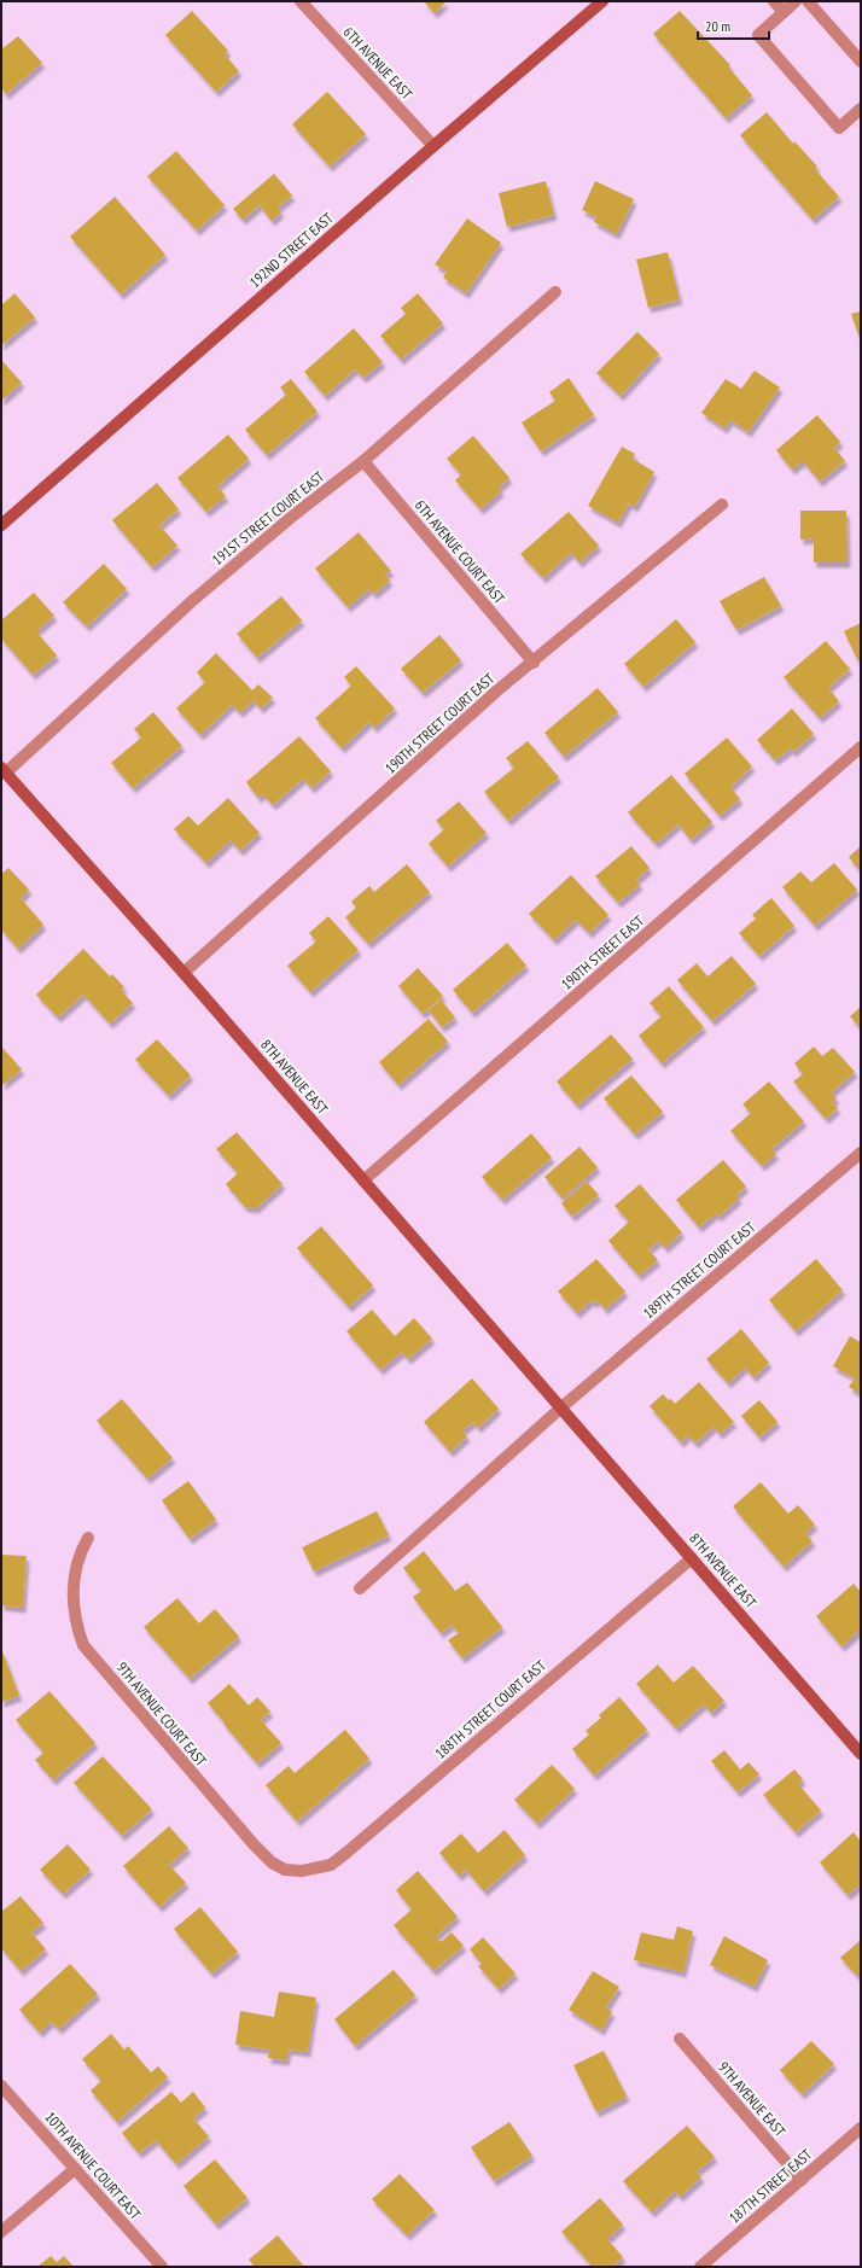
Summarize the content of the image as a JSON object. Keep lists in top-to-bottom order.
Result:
{
  "streets": {
    "street": [
      "6TH AVENUE EAST",
      "192ND STREET EAST",
      "191ST STREET COURT EAST",
      "6TH AVENUE COURT EAST",
      "190TH STREET COURT EAST",
      "190TH STREET EAST",
      "8TH AVENUE EAST",
      "189TH STREET COURT EAST",
      "188TH STREET COURT EAST",
      "9TH AVENUE COURT EAST",
      "9TH AVENUE EAST",
      "10TH AVENUE COURT EAST",
      "187TH STREET EAST"
    ]
  },
  "crossings": [
    ["6TH AVENUE EAST", "192ND STREET EAST"],
    ["191ST STREET COURT EAST", "6TH AVENUE COURT EAST"],
    ["191ST STREET COURT EAST", "8TH AVENUE EAST"],
    ["6TH AVENUE COURT EAST", "190TH STREET COURT EAST"],
    ["190TH STREET COURT EAST", "8TH AVENUE EAST"],
    ["190TH STREET EAST", "8TH AVENUE EAST"],
    ["8TH AVENUE EAST", "189TH STREET COURT EAST"],
    ["8TH AVENUE EAST", "188TH STREET COURT EAST"],
    ["188TH STREET COURT EAST", "9TH AVENUE COURT EAST"],
    ["9TH AVENUE EAST", "187TH STREET EAST"]
  ],
  "scale_bar": "20 m"
}
